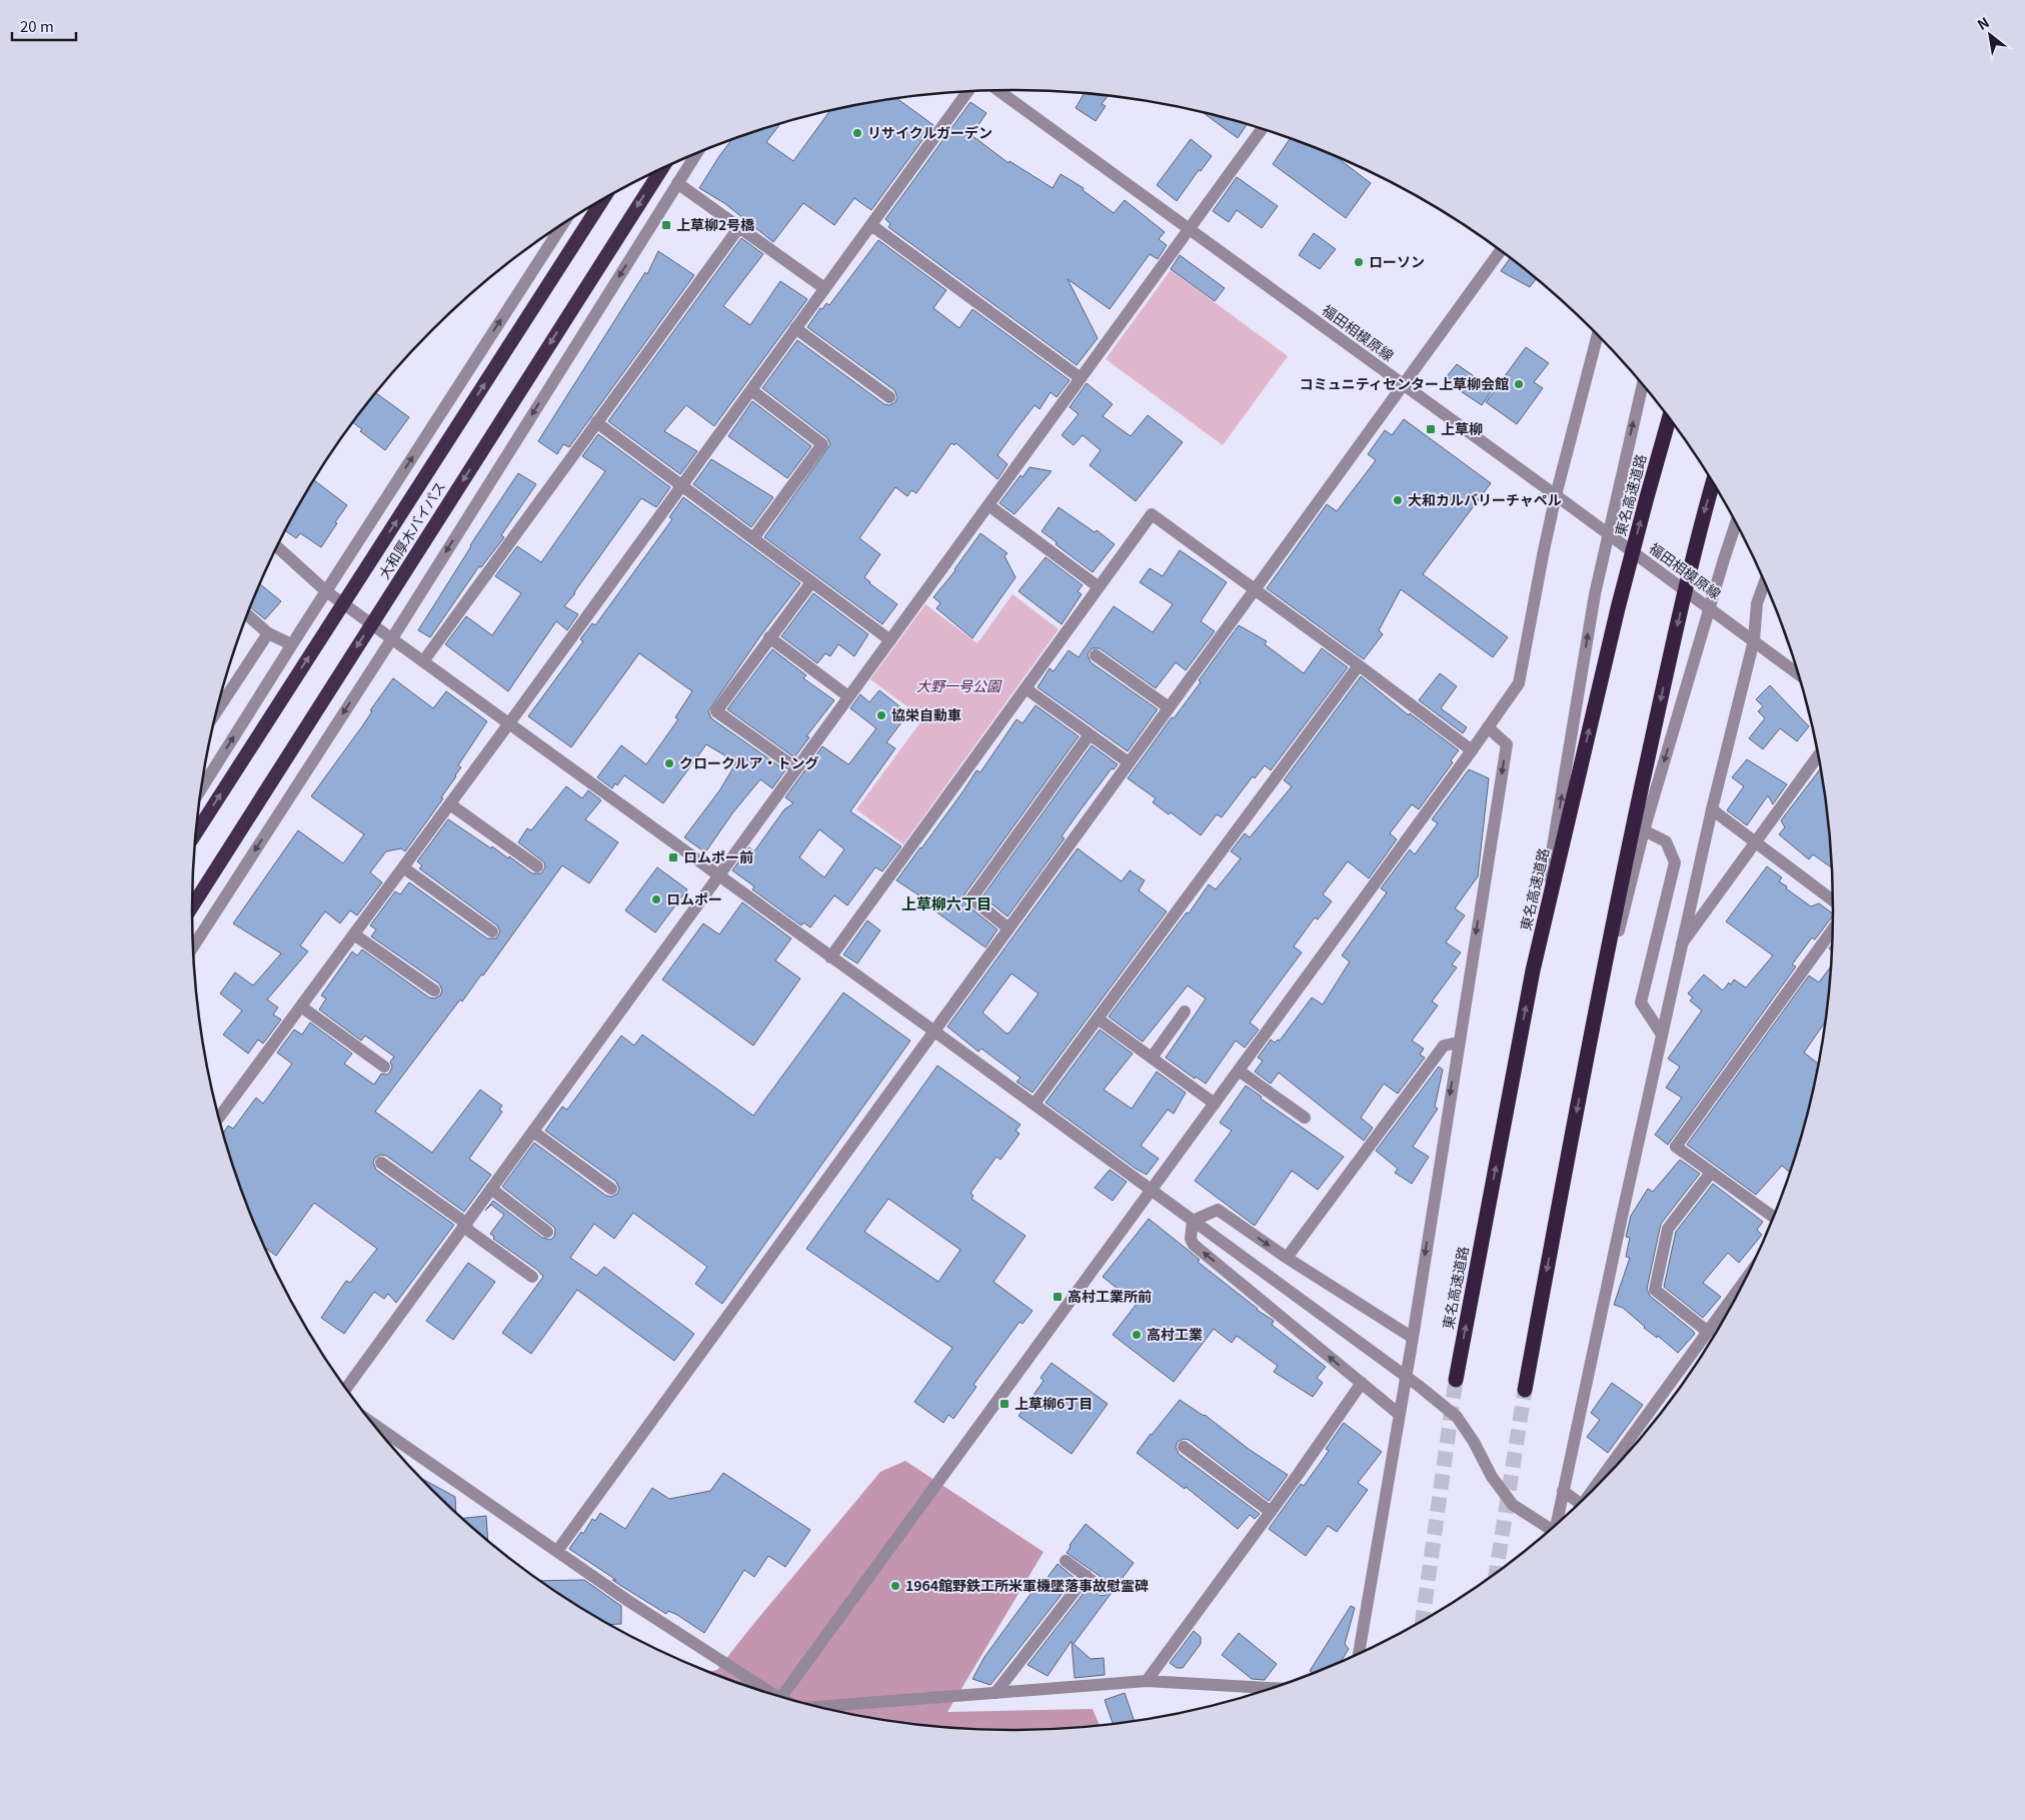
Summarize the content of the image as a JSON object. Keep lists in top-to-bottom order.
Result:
{
  "streets": {
    "highway": ["東名高速道路", "大和厚木バイパス"],
    "street": ["福田相模原線"]
  },
  "districts": ["上草柳六丁目"],
  "parks": ["大野一号公園"],
  "places": {
    "other": [
      "リサイクルガーデン",
      "ローソン",
      "コミュニティセンター上草柳会館",
      "大和カルバリーチャペル",
      "協栄自動車",
      "クロークルア・トング",
      "ロムポー",
      "高村工業",
      "1964館野鉄工所米軍機墜落事故慰霊碑"
    ],
    "transit": [
      "上草柳2号橋",
      "上草柳",
      "ロムポー前",
      "高村工業所前",
      "上草柳6丁目"
    ]
  },
  "scale_bar": "20 m",
  "north": "top left"
}
